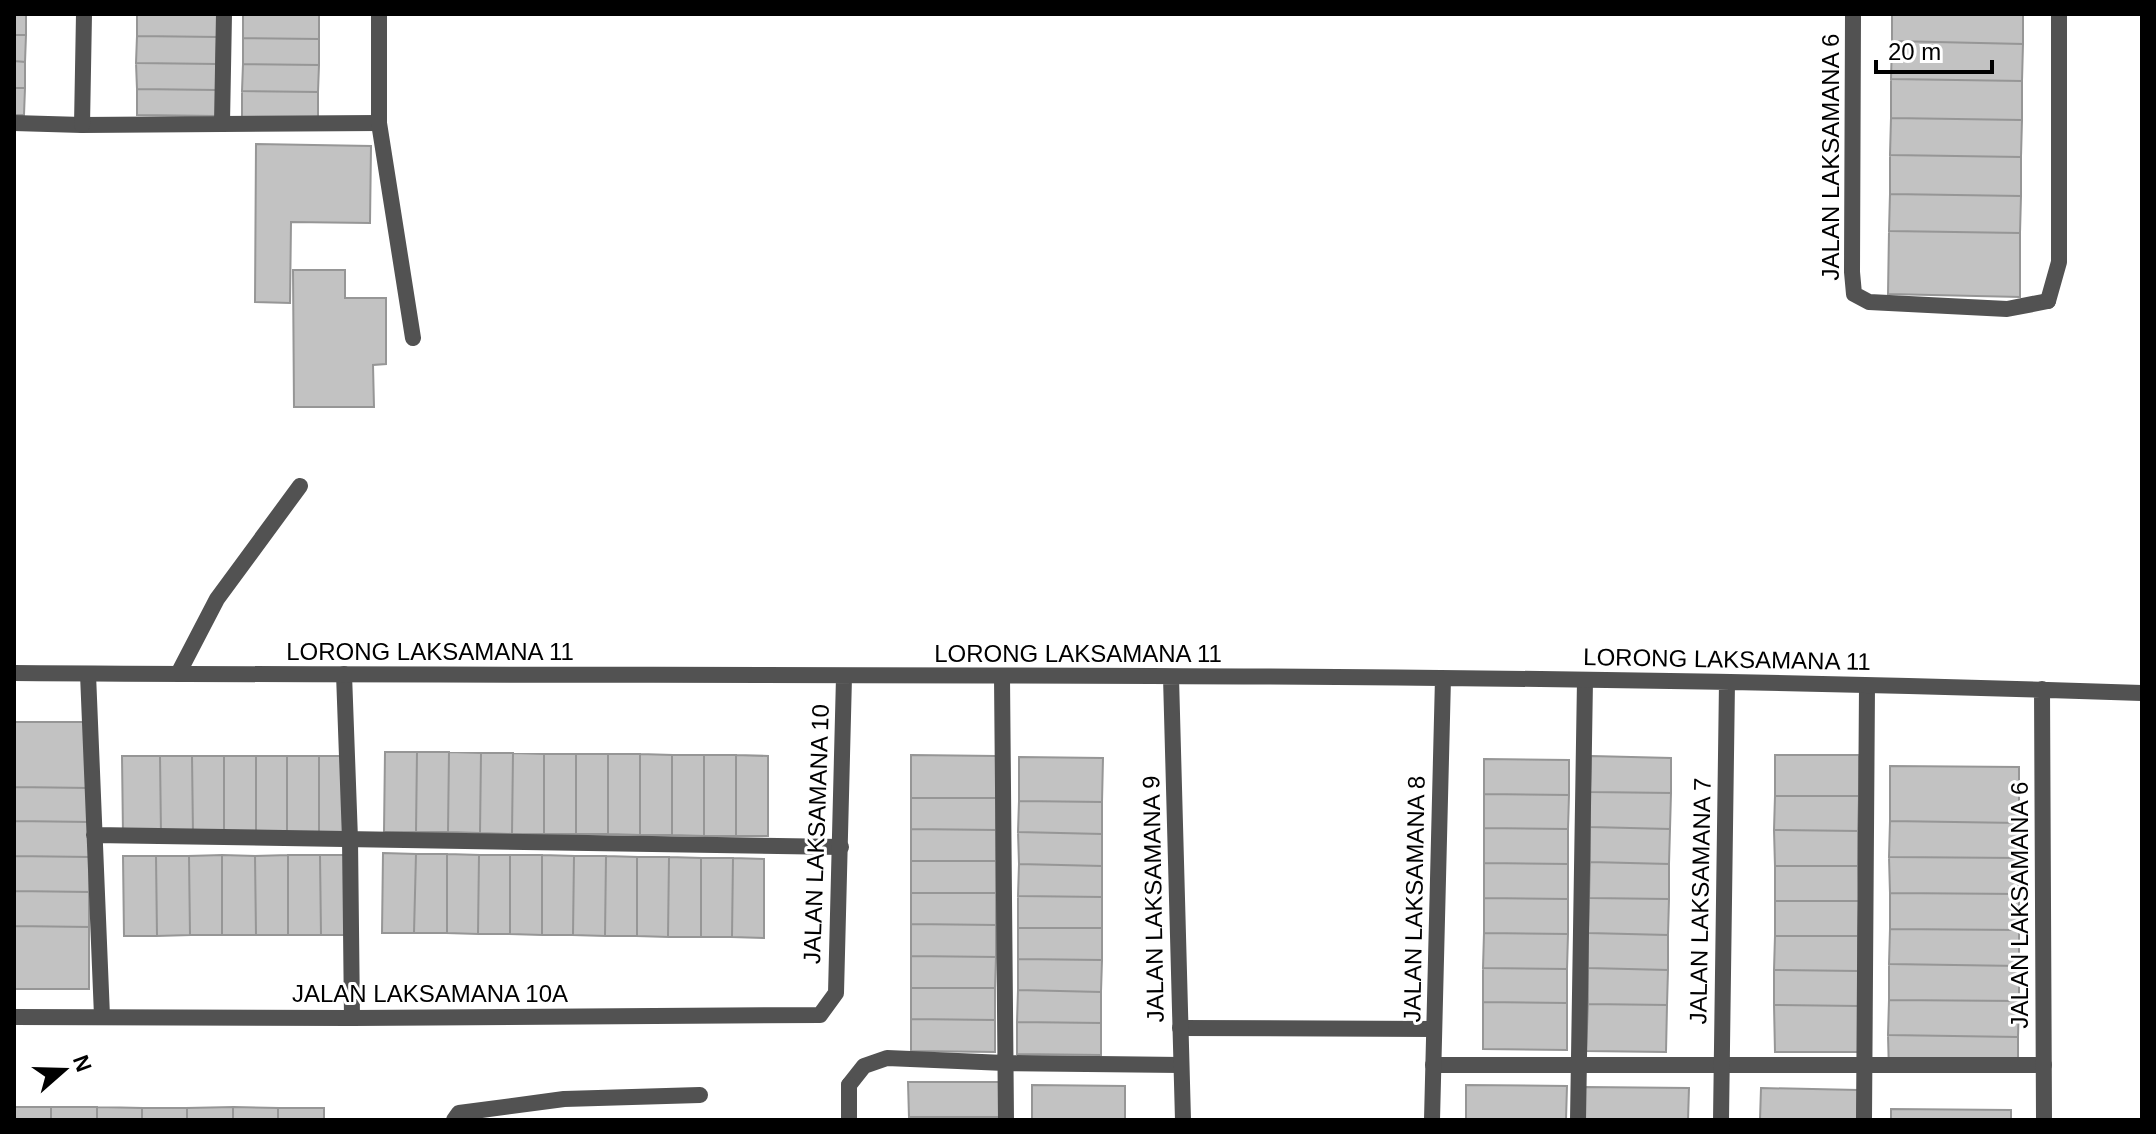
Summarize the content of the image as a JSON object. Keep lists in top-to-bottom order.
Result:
{
  "streets": {
    "street": [
      "JALAN LAKSAMANA 6",
      "LORONG LAKSAMANA 11",
      "JALAN LAKSAMANA 10",
      "JALAN LAKSAMANA 9",
      "JALAN LAKSAMANA 8",
      "JALAN LAKSAMANA 7",
      "JALAN LAKSAMANA 10A"
    ]
  },
  "crossings": [
    ["JALAN LAKSAMANA 6", "LORONG LAKSAMANA 11"],
    ["LORONG LAKSAMANA 11", "JALAN LAKSAMANA 10"],
    ["LORONG LAKSAMANA 11", "JALAN LAKSAMANA 9"],
    ["LORONG LAKSAMANA 11", "JALAN LAKSAMANA 8"],
    ["LORONG LAKSAMANA 11", "JALAN LAKSAMANA 7"],
    ["JALAN LAKSAMANA 10", "JALAN LAKSAMANA 10A"]
  ],
  "scale_bar": "20 m",
  "north": "right"
}
